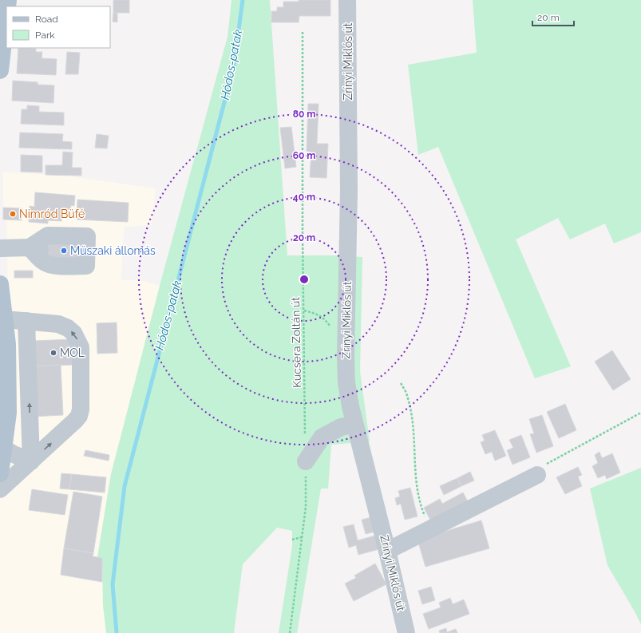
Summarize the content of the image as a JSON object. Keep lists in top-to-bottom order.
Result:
{
  "streets": {
    "street": ["Zrínyi Miklós út"],
    "path": ["Kucsera Zoltán út"]
  },
  "water": ["Hódos-patak"],
  "places": ["Nimród Büfé", "Műszaki állomás", "MOL"],
  "legend": ["Road", "Park"],
  "scale_bar": "20 m",
  "rings": [
    "80 m",
    "60 m",
    "40 m",
    "20 m"
  ]
}
